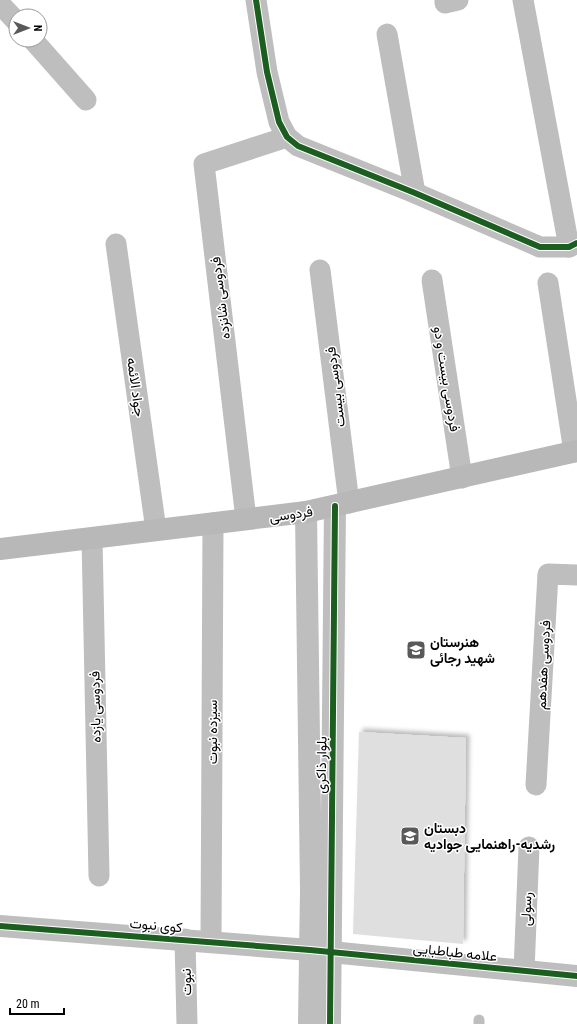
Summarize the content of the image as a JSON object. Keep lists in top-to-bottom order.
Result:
{
  "streets": {
    "main road": ["فردوسی"],
    "street": [
      "فردوسی شانزده",
      "فردوسی بیست و دو",
      "جواد الائمه",
      "فردوسی بیست",
      "فردوسی هفدهم",
      "فردوسی یازده",
      "سیزده نبوت",
      "بلوار ذاکری",
      "رسولی",
      "کوی نبوت",
      "علامه طباطبایی",
      "نبوت"
    ]
  },
  "crossings": [
    ["فردوسی شانزده", "فردوسی"],
    ["فردوسی بیست و دو", "فردوسی"],
    ["جواد الائمه", "فردوسی"],
    ["فردوسی بیست", "فردوسی"],
    ["فردوسی بیست", "بلوار ذاکری"],
    ["فردوسی", "فردوسی یازده"],
    ["فردوسی", "سیزده نبوت"],
    ["فردوسی", "بلوار ذاکری"],
    ["سیزده نبوت", "کوی نبوت"],
    ["بلوار ذاکری", "کوی نبوت"],
    ["بلوار ذاکری", "علامه طباطبایی"],
    ["رسولی", "علامه طباطبایی"],
    ["کوی نبوت", "علامه طباطبایی"],
    ["کوی نبوت", "نبوت"]
  ],
  "places": {
    "school or university": ["هنرستان شهید رجائی", "دبستان رشدیه-راهنمایی جوادیه"]
  },
  "scale_bar": "20 m",
  "north": "right"
}
